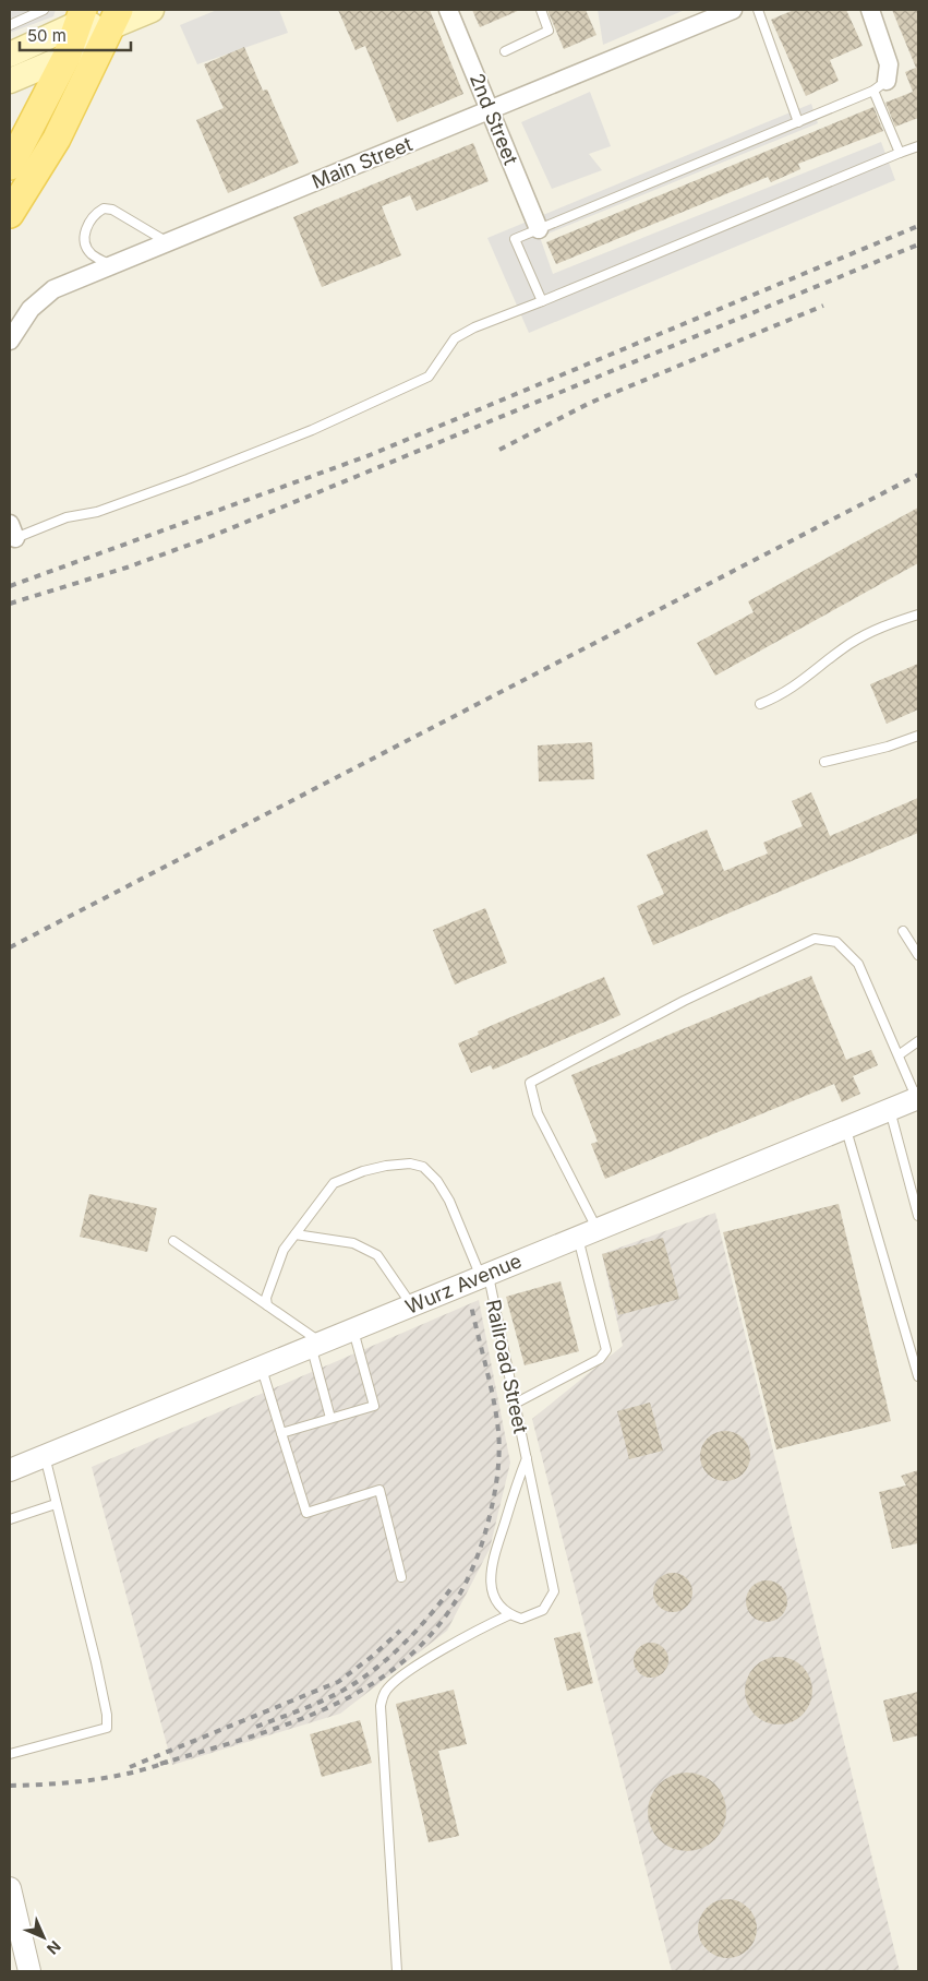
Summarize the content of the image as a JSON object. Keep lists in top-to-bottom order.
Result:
{
  "streets": {
    "street": ["2nd Street", "Main Street", "Wurz Avenue"],
    "lane": ["Railroad Street"]
  },
  "crossings": [
    ["2nd Street", "Main Street"],
    ["Wurz Avenue", "Railroad Street"]
  ],
  "scale_bar": "50 m",
  "north": "bottom right"
}
